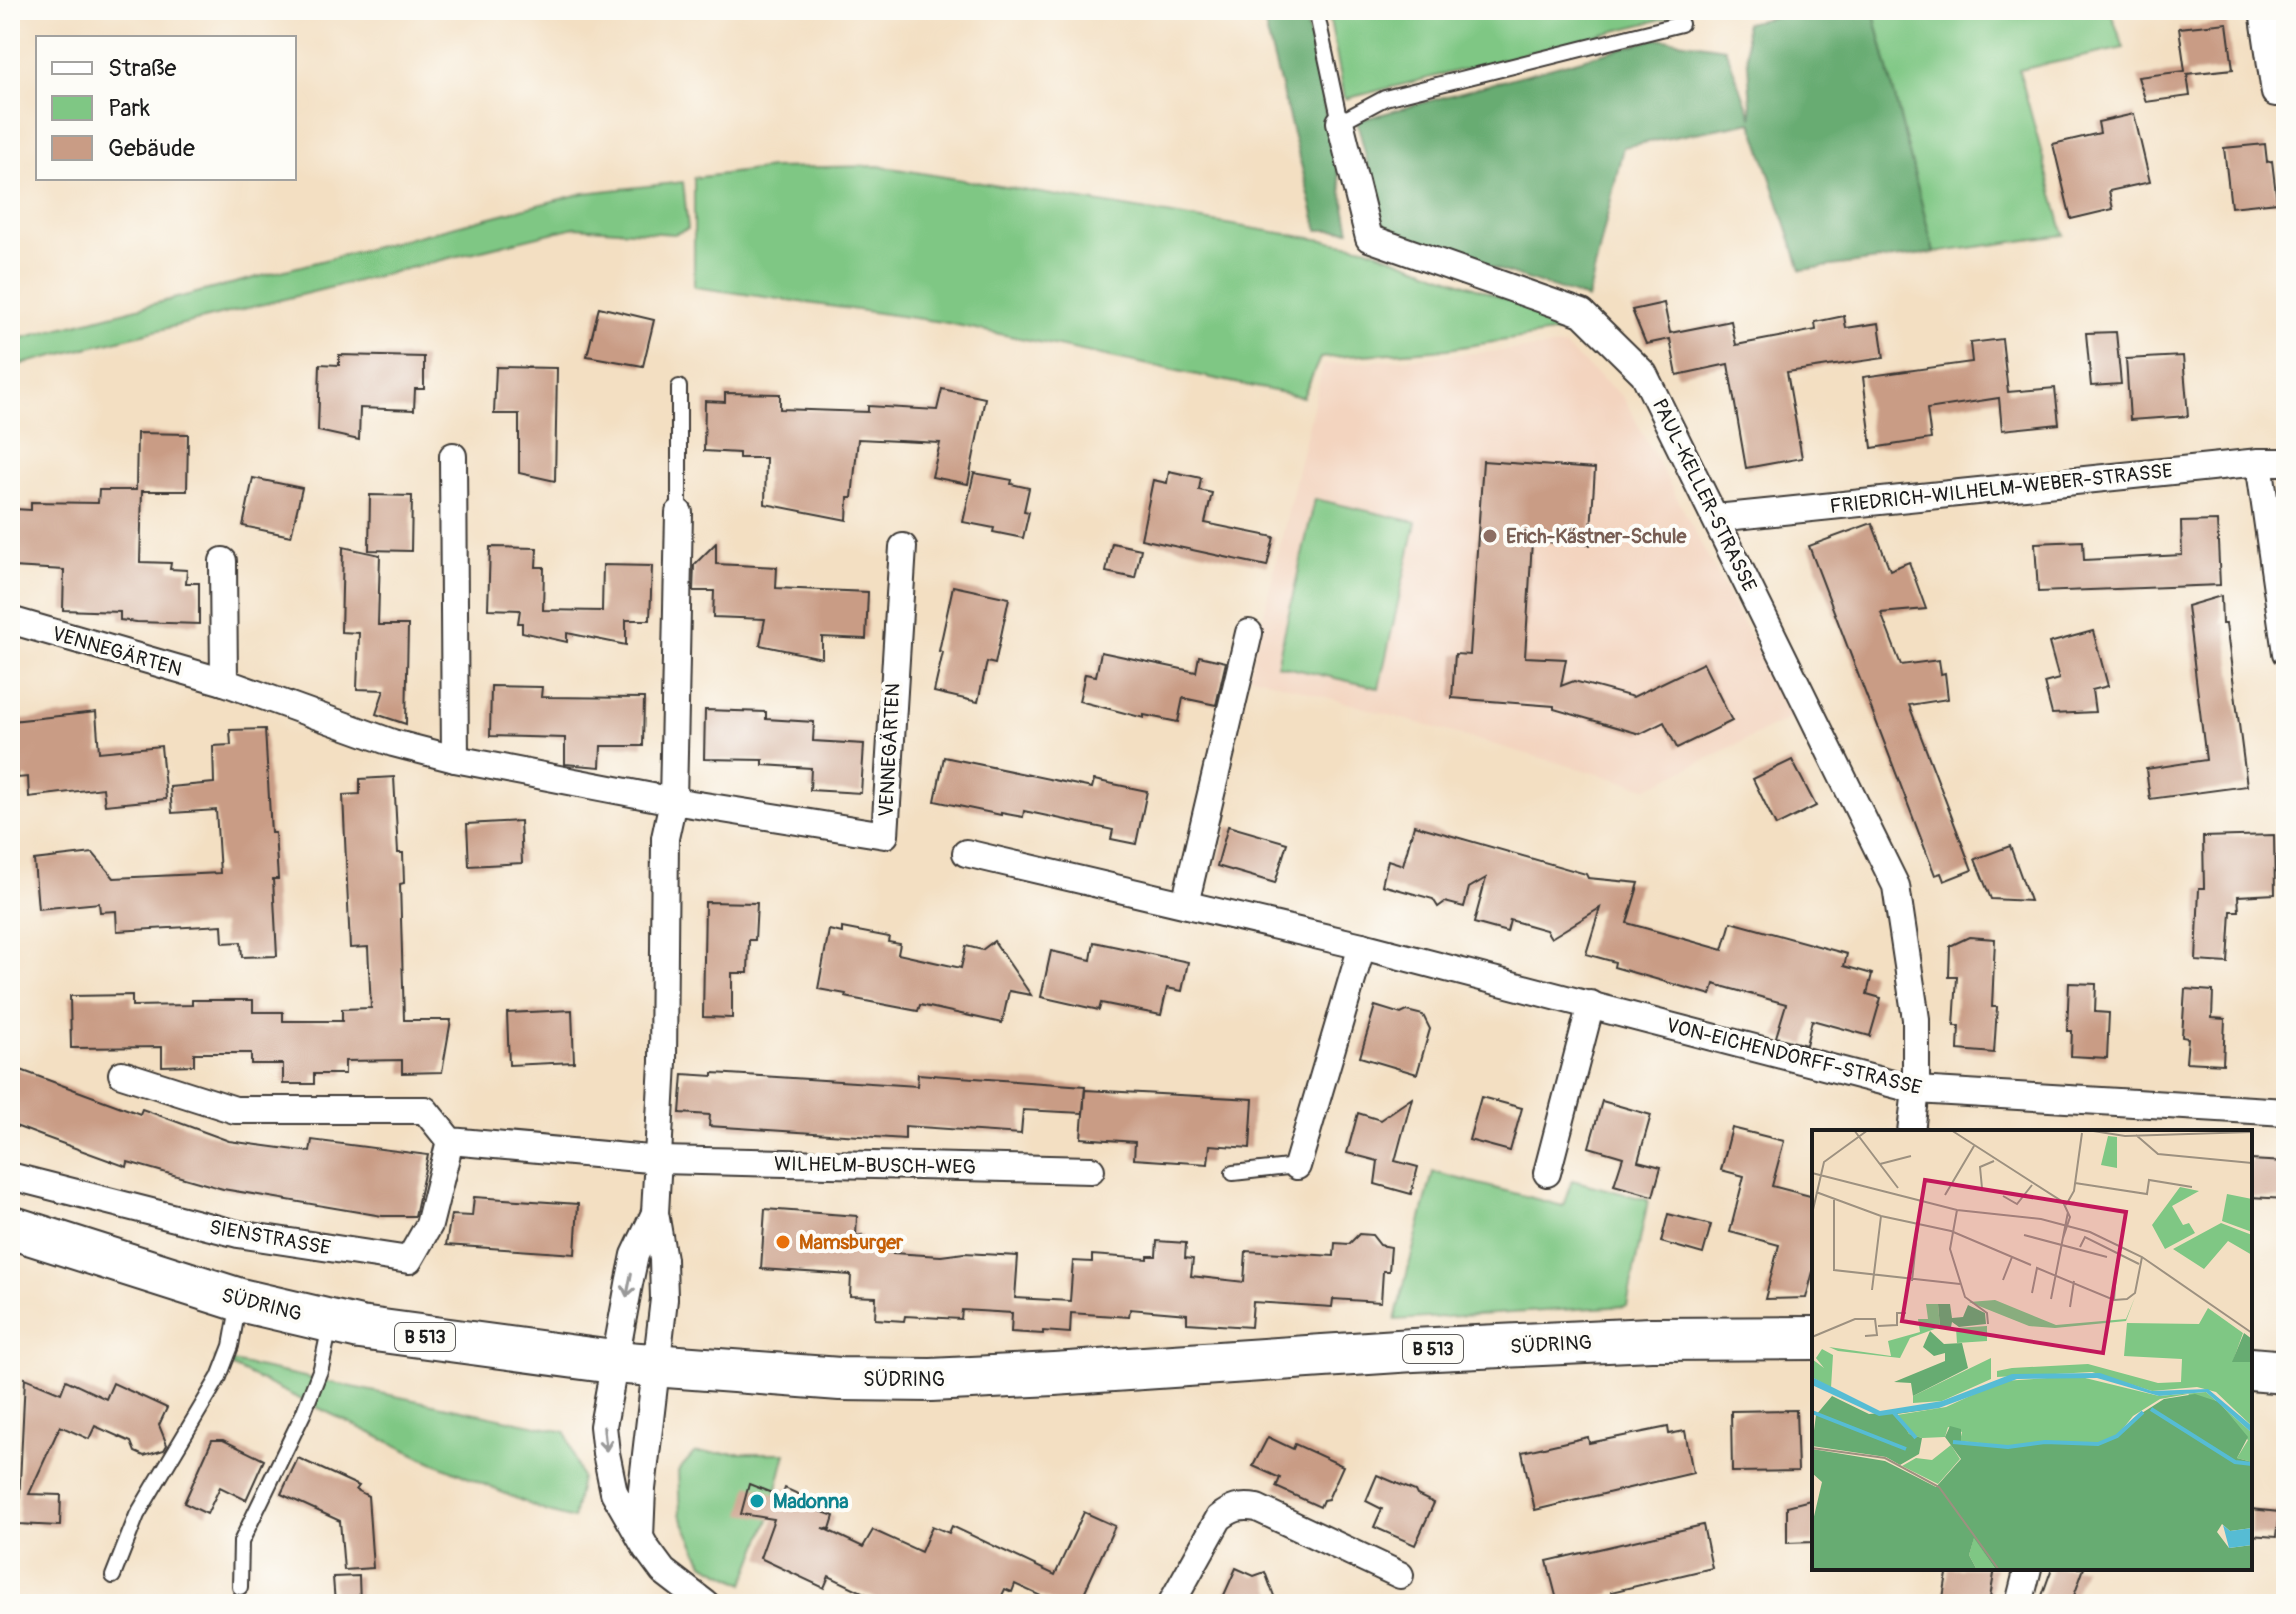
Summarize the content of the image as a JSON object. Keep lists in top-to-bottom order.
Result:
{
  "streets": {
    "main road": ["SÜDRING", "B 513"],
    "street": [
      "FRIEDRICH-WILHELM-WEBER-STRASSE",
      "PAUL-KELLER-STRASSE",
      "VENNEGÄRTEN",
      "VON-EICHENDORFF-STRASSE",
      "WILHELM-BUSCH-WEG",
      "SIENSTRASSE"
    ]
  },
  "crossings": [
    ["FRIEDRICH-WILHELM-WEBER-STRASSE", "PAUL-KELLER-STRASSE"],
    ["PAUL-KELLER-STRASSE", "VON-EICHENDORFF-STRASSE"]
  ],
  "places": ["Erich-Kästner-Schule", "Mamsburger", "Madonna"],
  "legend": ["Straße", "Park", "Gebäude"]
}
